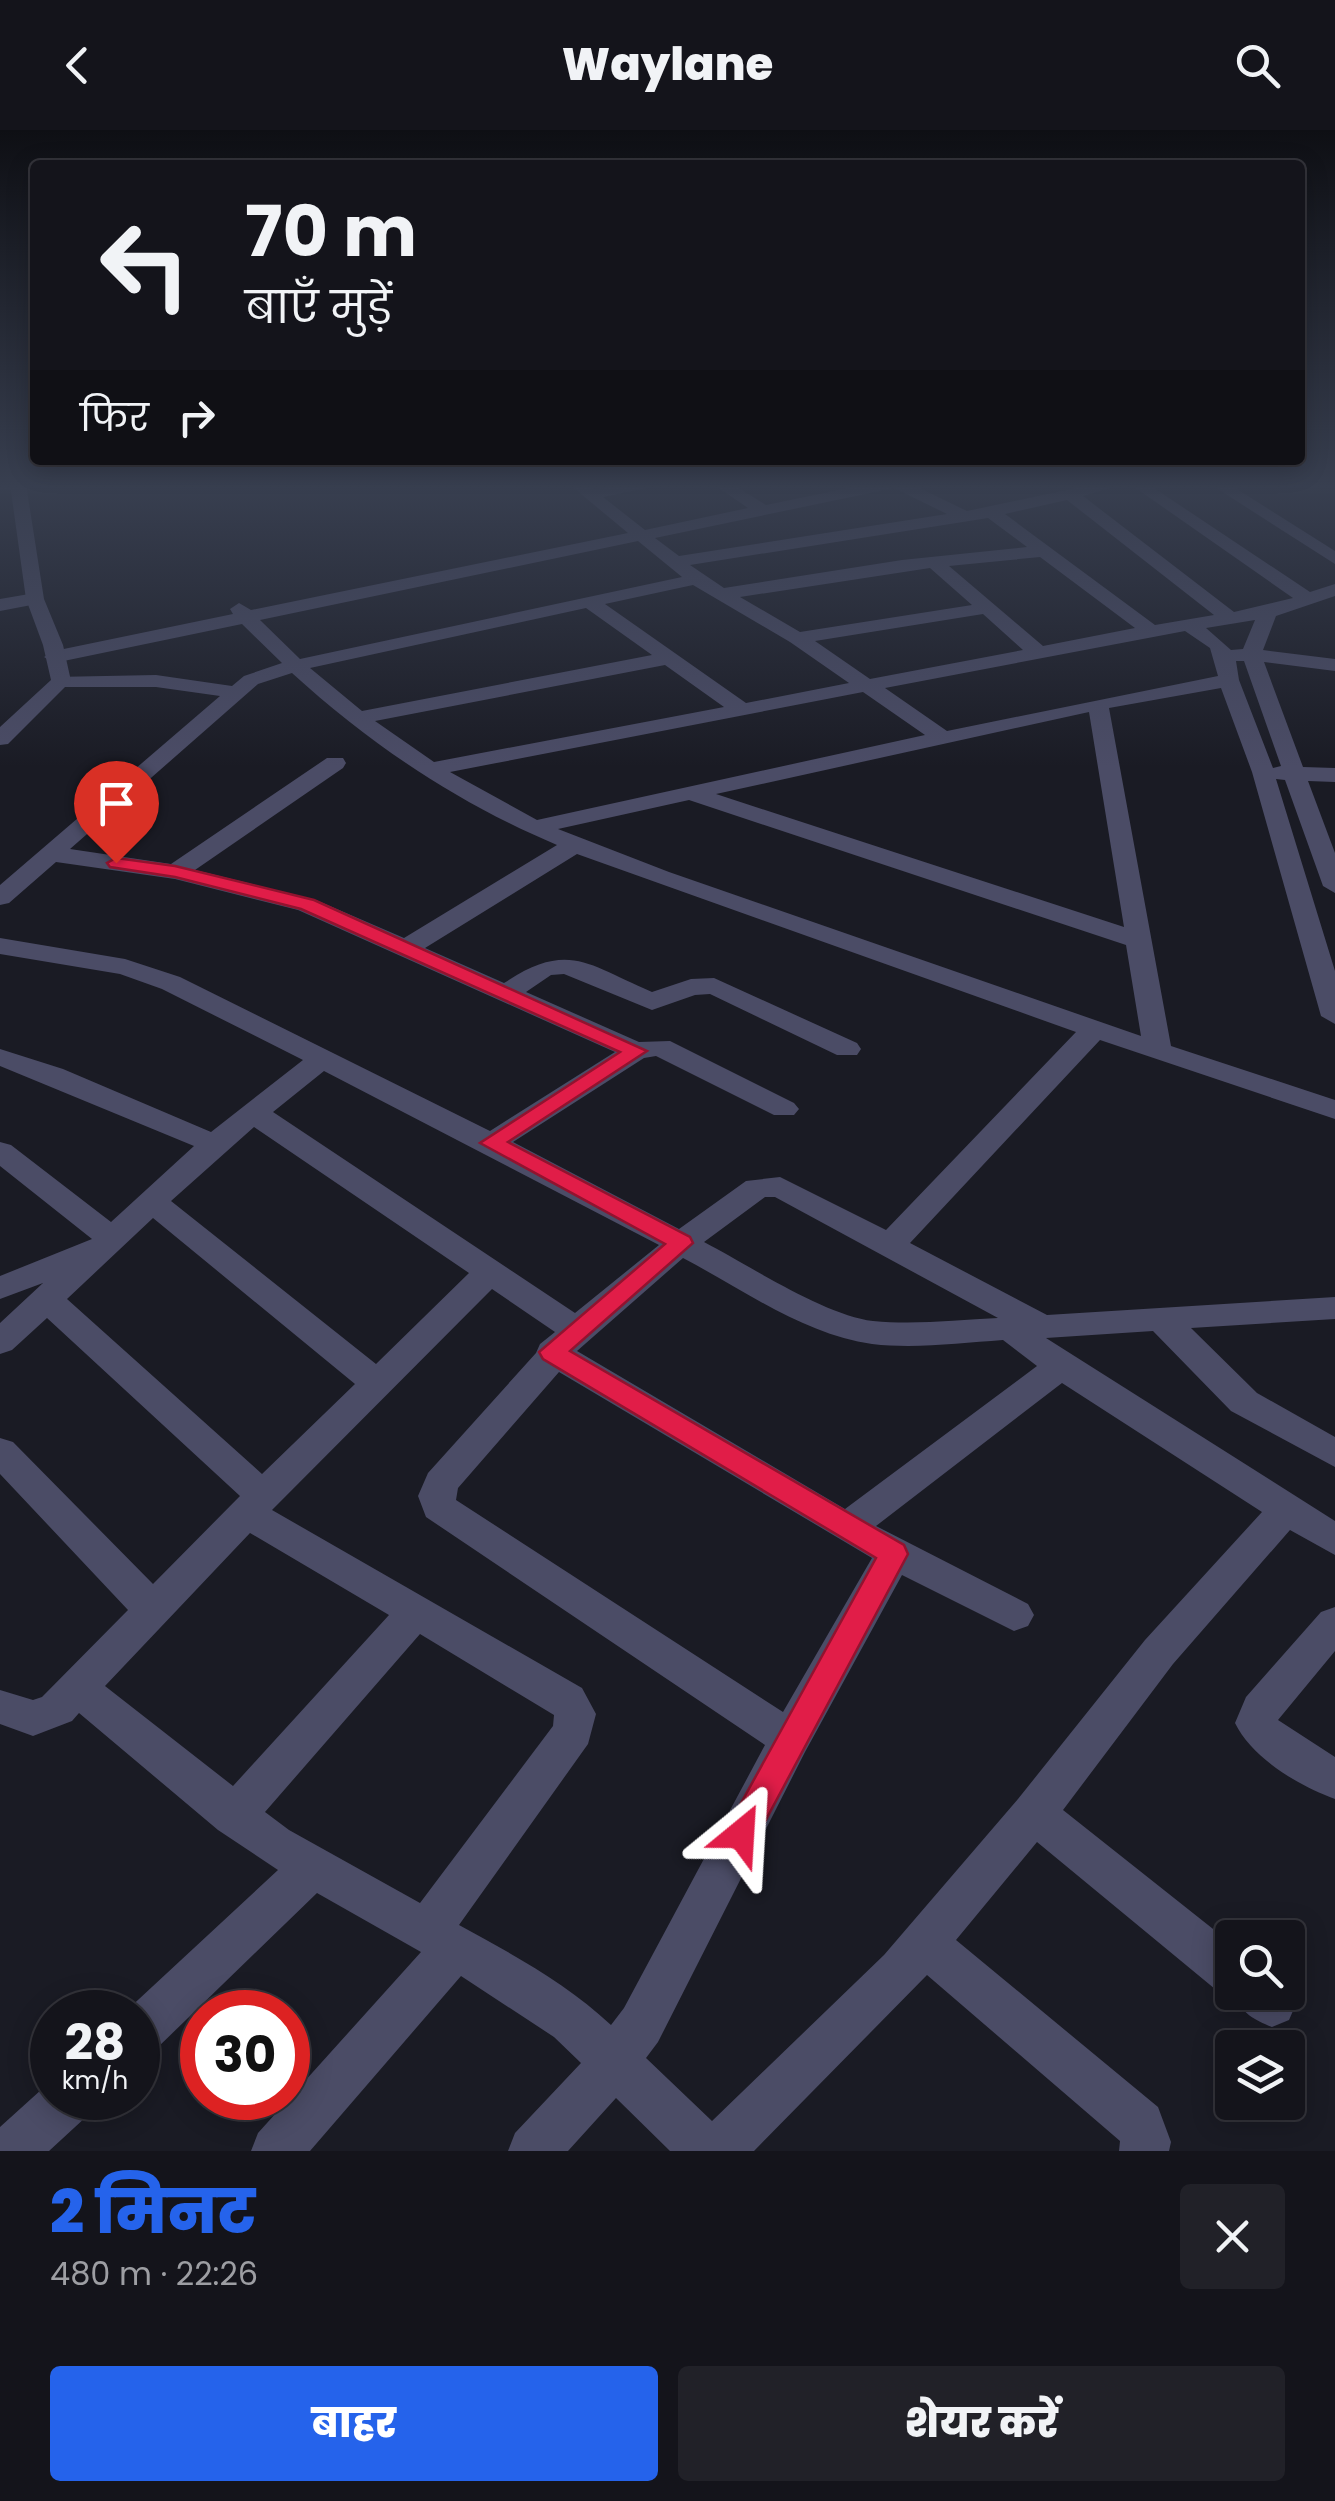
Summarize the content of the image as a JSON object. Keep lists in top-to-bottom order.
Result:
{
  "page": {
    "header": "Waylane",
    "turn": ["70 m", "बाएँ मुड़ें"],
    "then": "फिर",
    "speed": "28 km/h",
    "limit": "30",
    "heading": ["2 मिनट", "480 m · 22:26"],
    "buttons": ["बाहर", "शेयर करें"]
  }
}
